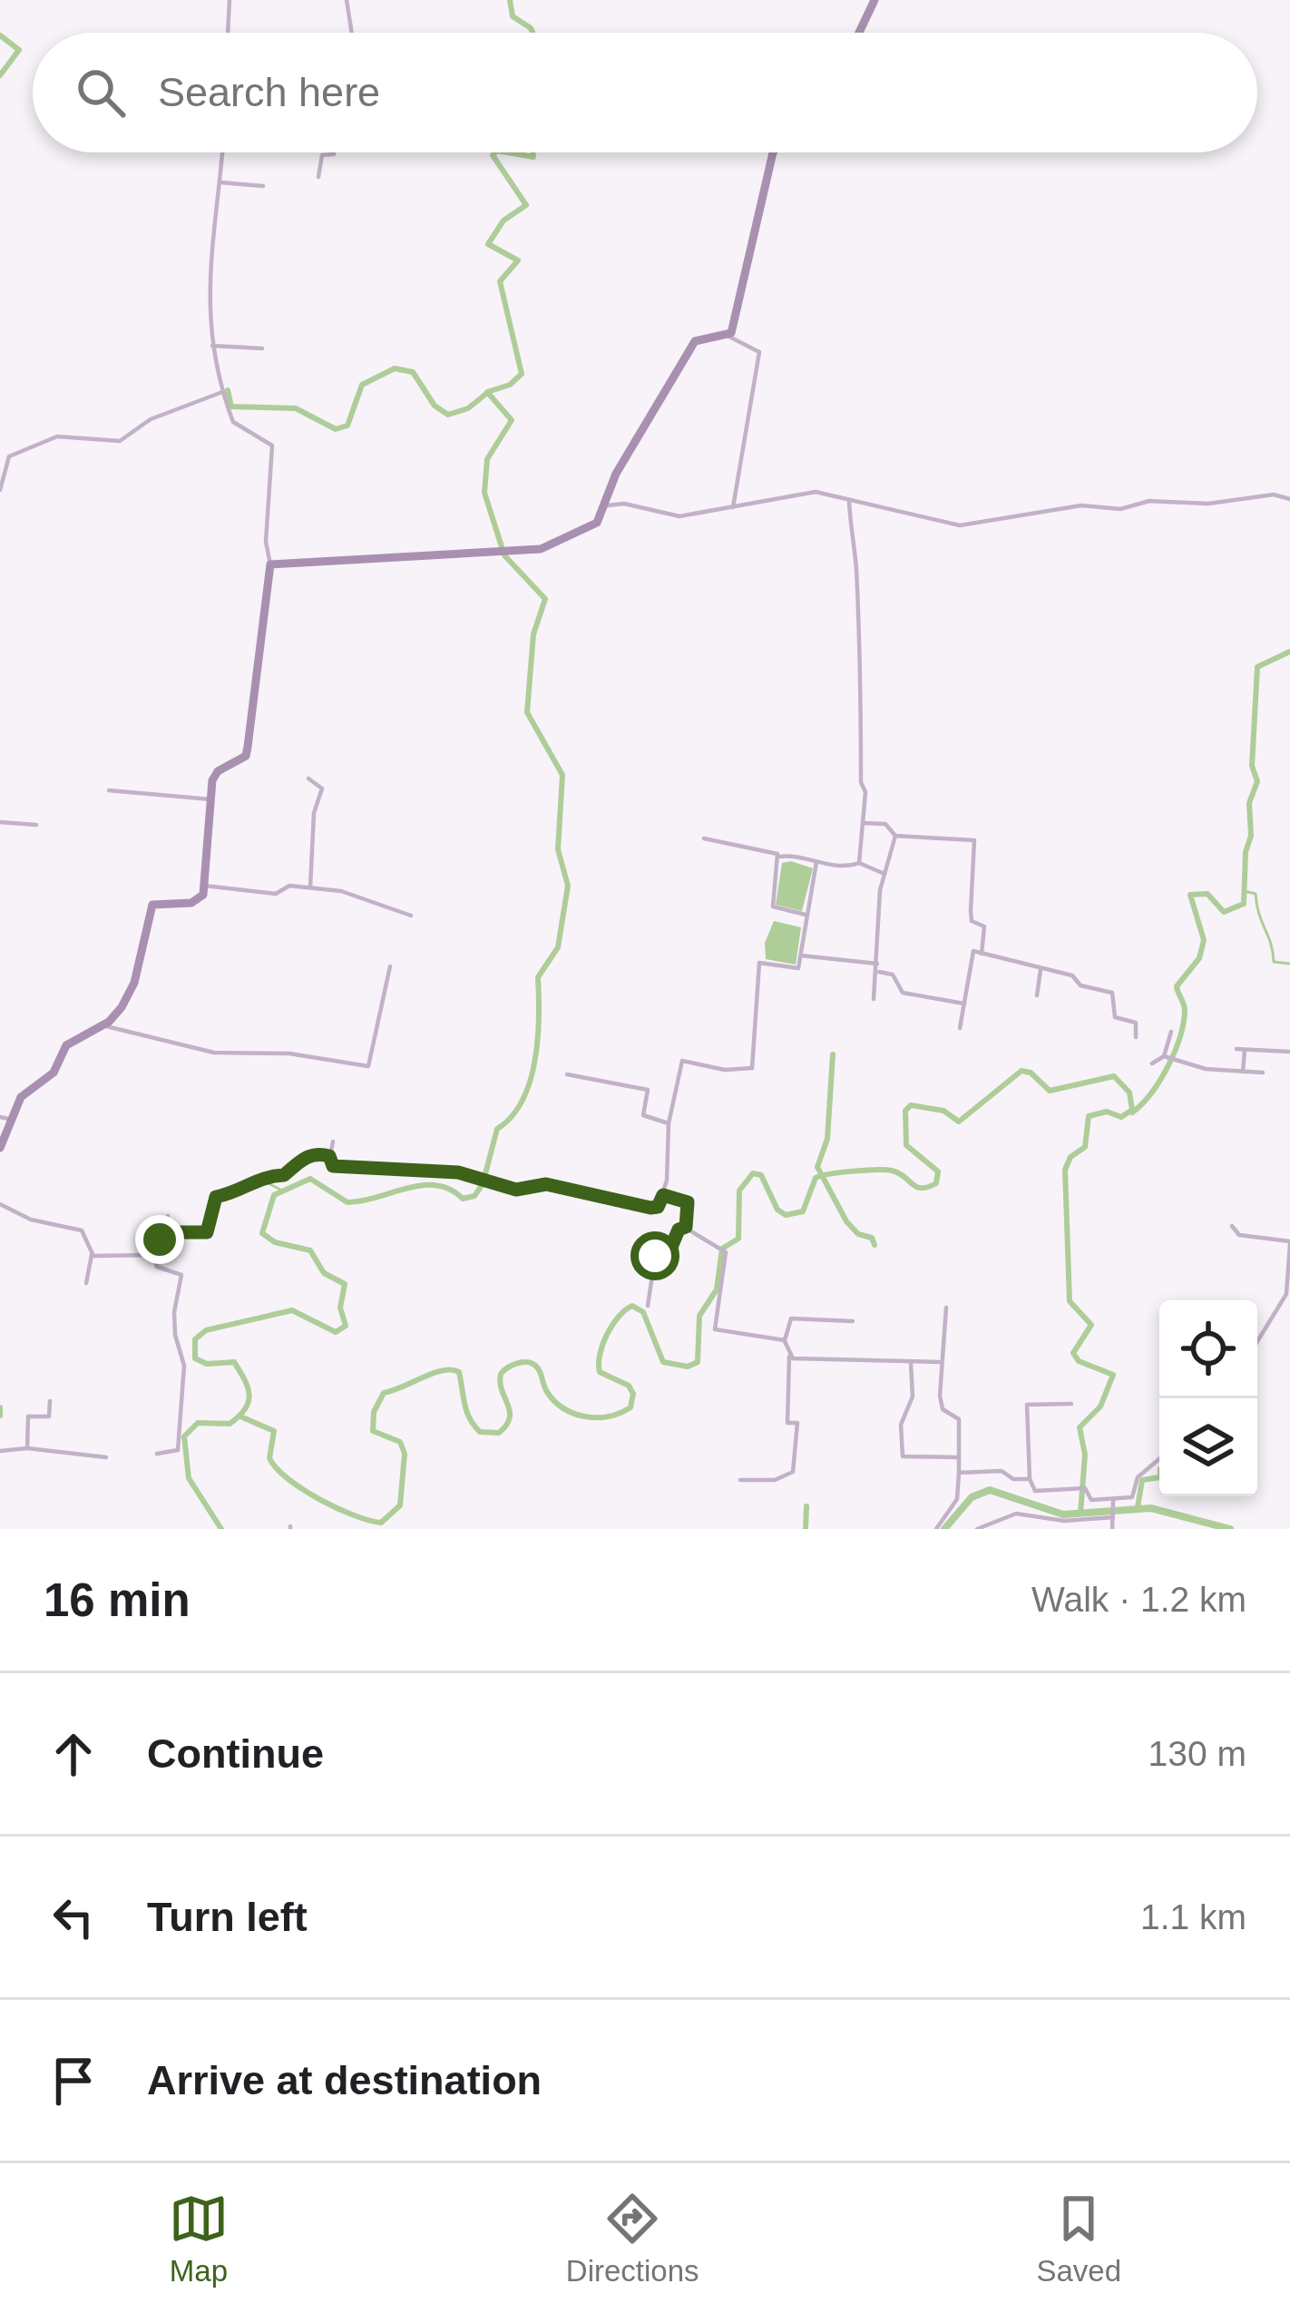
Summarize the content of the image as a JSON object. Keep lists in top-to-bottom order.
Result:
{
  "page": {
    "search": "Search here",
    "heading": ["16 min", "Walk · 1.2 km"],
    "list": [
      ["Continue", "130 m"],
      ["Turn left", "1.1 km"],
      "Arrive at destination"
    ],
    "nav": ["Map", "Directions", "Saved"]
  }
}
